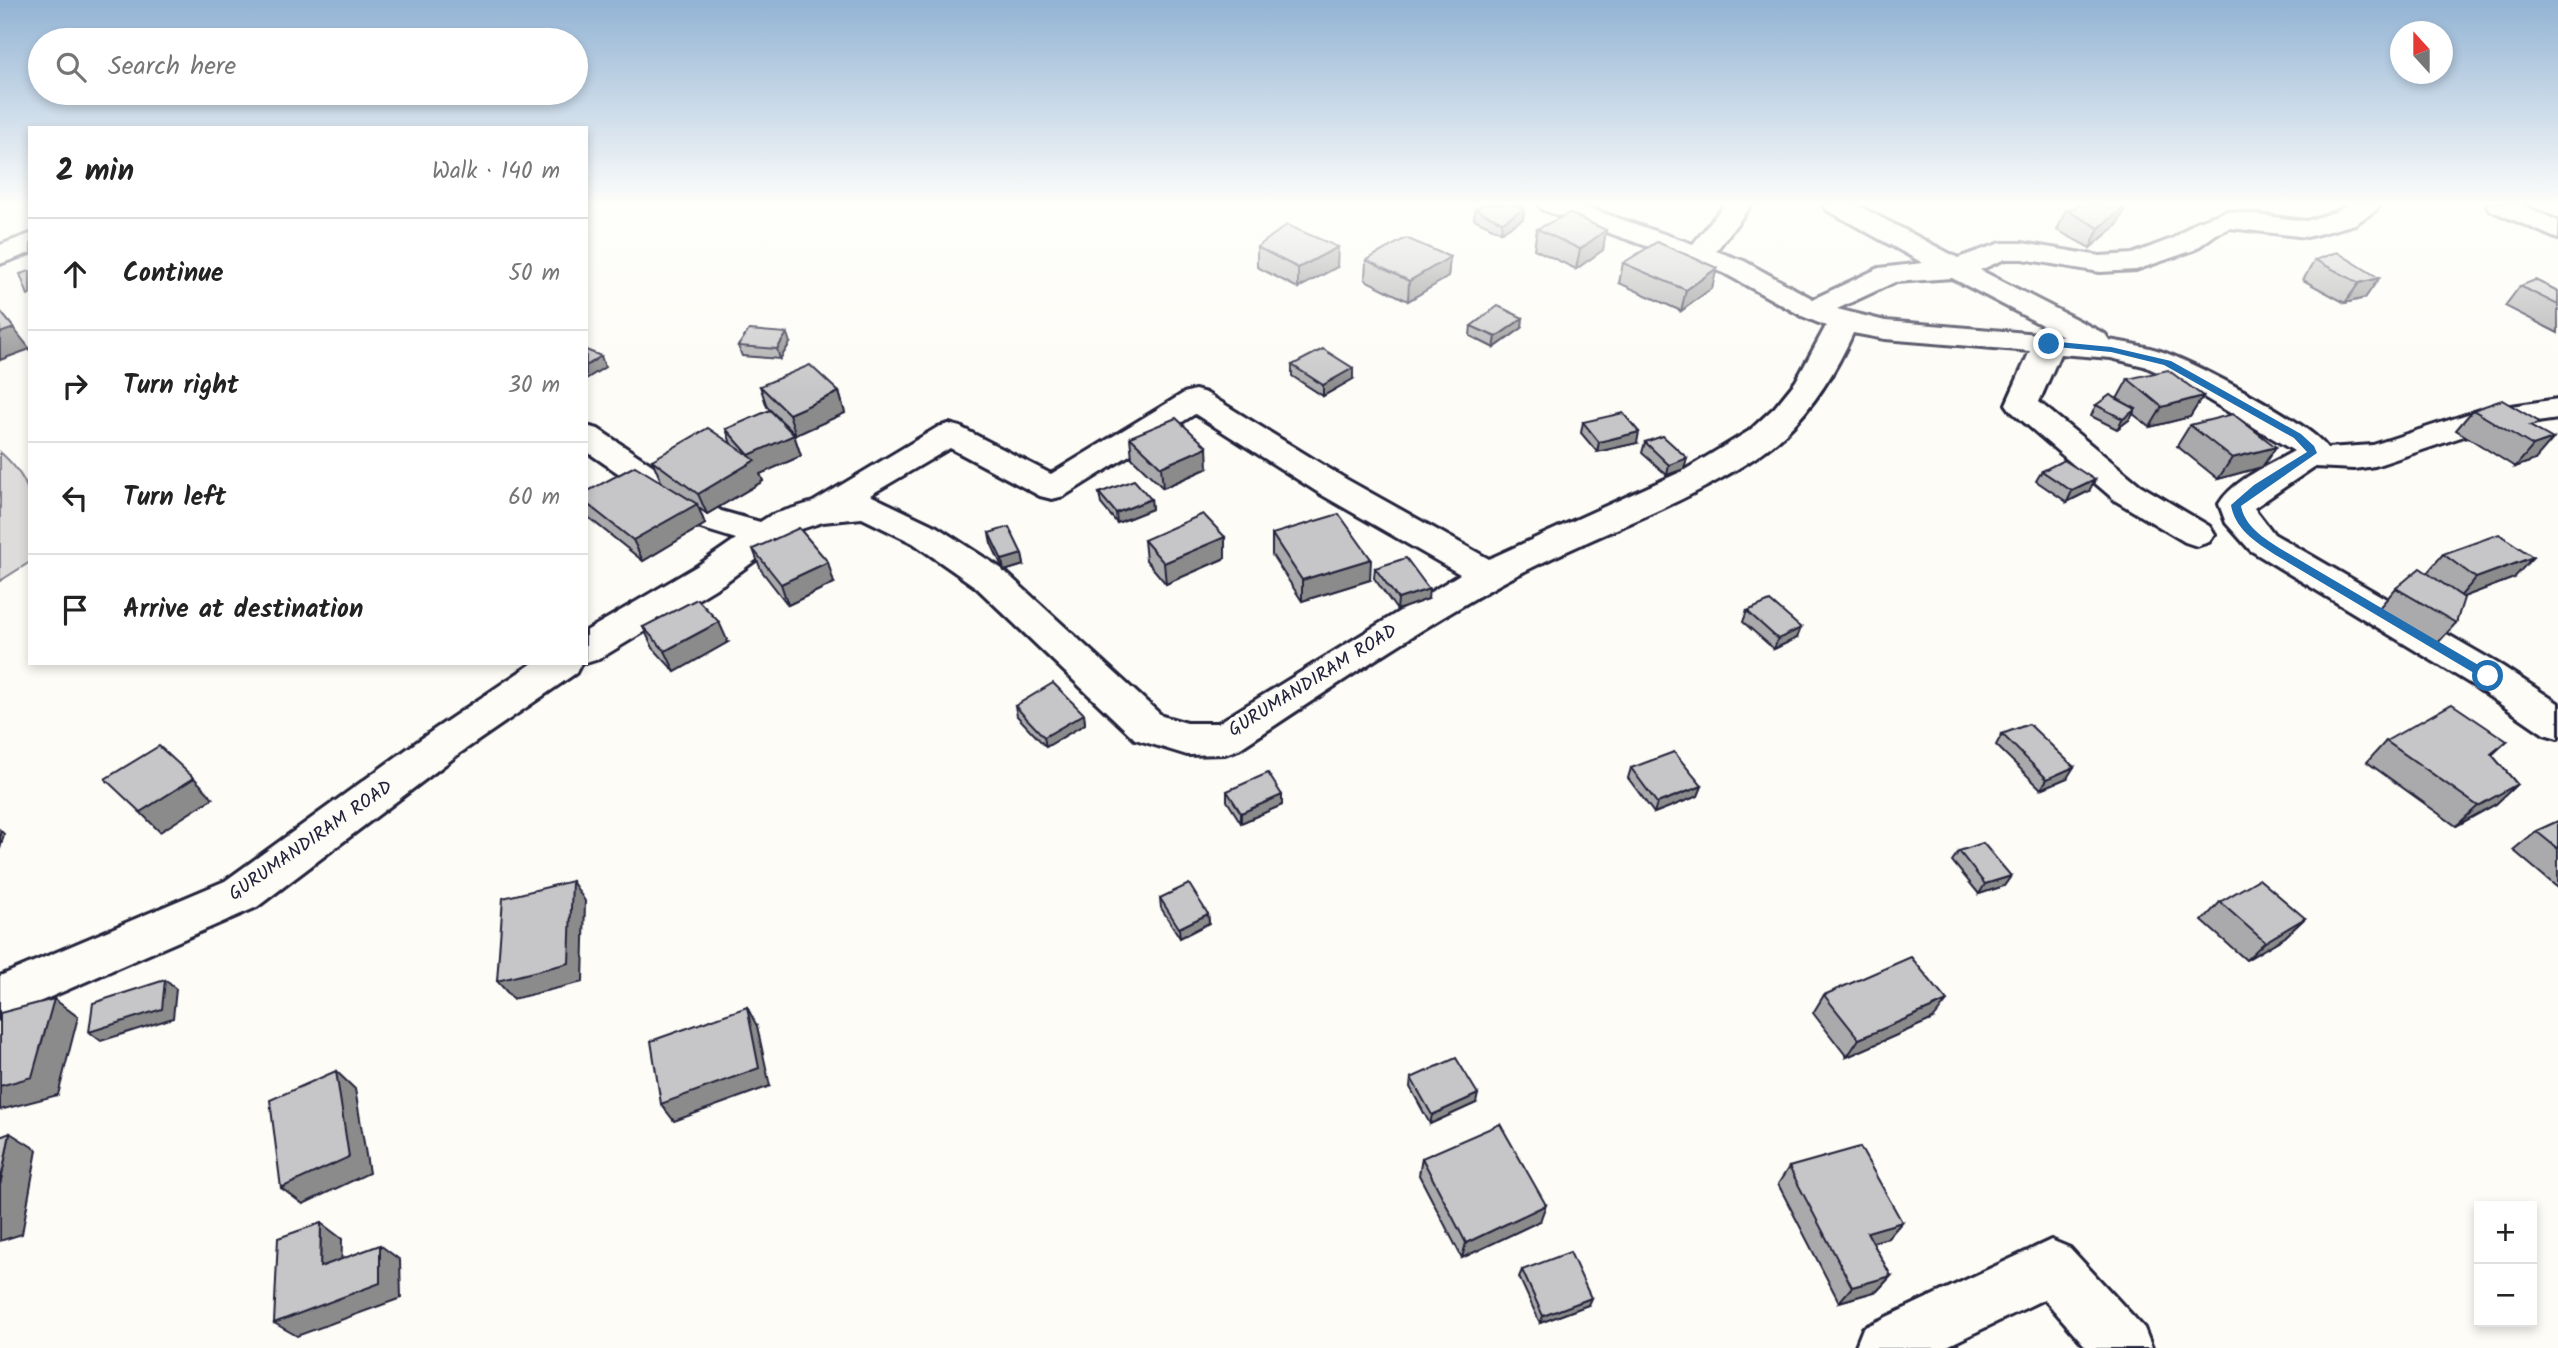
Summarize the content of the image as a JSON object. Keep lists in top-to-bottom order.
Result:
{
  "streets": {
    "street": ["GURUMANDIRAM ROAD"]
  },
  "north": "top",
  "page": {
    "search": "Search here",
    "heading": ["2 min", "Walk · 140 m"],
    "list": [
      ["Continue", "50 m"],
      ["Turn right", "30 m"],
      ["Turn left", "60 m"],
      "Arrive at destination"
    ],
    "map_buttons": ["+", "−"]
  }
}
